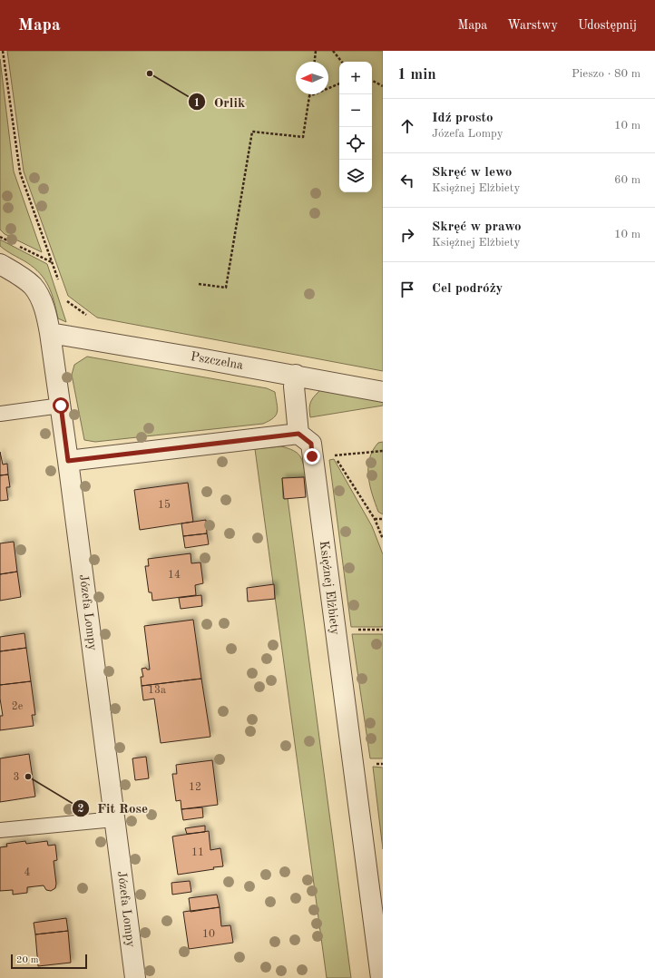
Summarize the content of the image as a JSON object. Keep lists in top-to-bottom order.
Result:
{
  "streets": {
    "street": ["Pszczelna", "Księżnej Elżbiety", "Józefa Lompy"]
  },
  "crossings": [
    ["Pszczelna", "Józefa Lompy"]
  ],
  "places": ["Orlik", "Fit Rose"],
  "house_numbers": [
    "15",
    "14",
    "13a",
    "2e",
    "3",
    "12",
    "11",
    "4",
    "10"
  ],
  "scale_bar": "20 m",
  "north": "left",
  "page": {
    "header": "Mapa",
    "nav": ["Mapa", "Warstwy", "Udostępnij"],
    "heading": ["1 min", "Pieszo · 80 m"],
    "map_buttons": ["+", "−"],
    "list": [
      ["Idź prosto", "Józefa Lompy", "10 m"],
      ["Skręć w lewo", "Księżnej Elżbiety", "60 m"],
      ["Skręć w prawo", "Księżnej Elżbiety", "10 m"],
      "Cel podróży"
    ],
    "scale": "20 m"
  }
}
